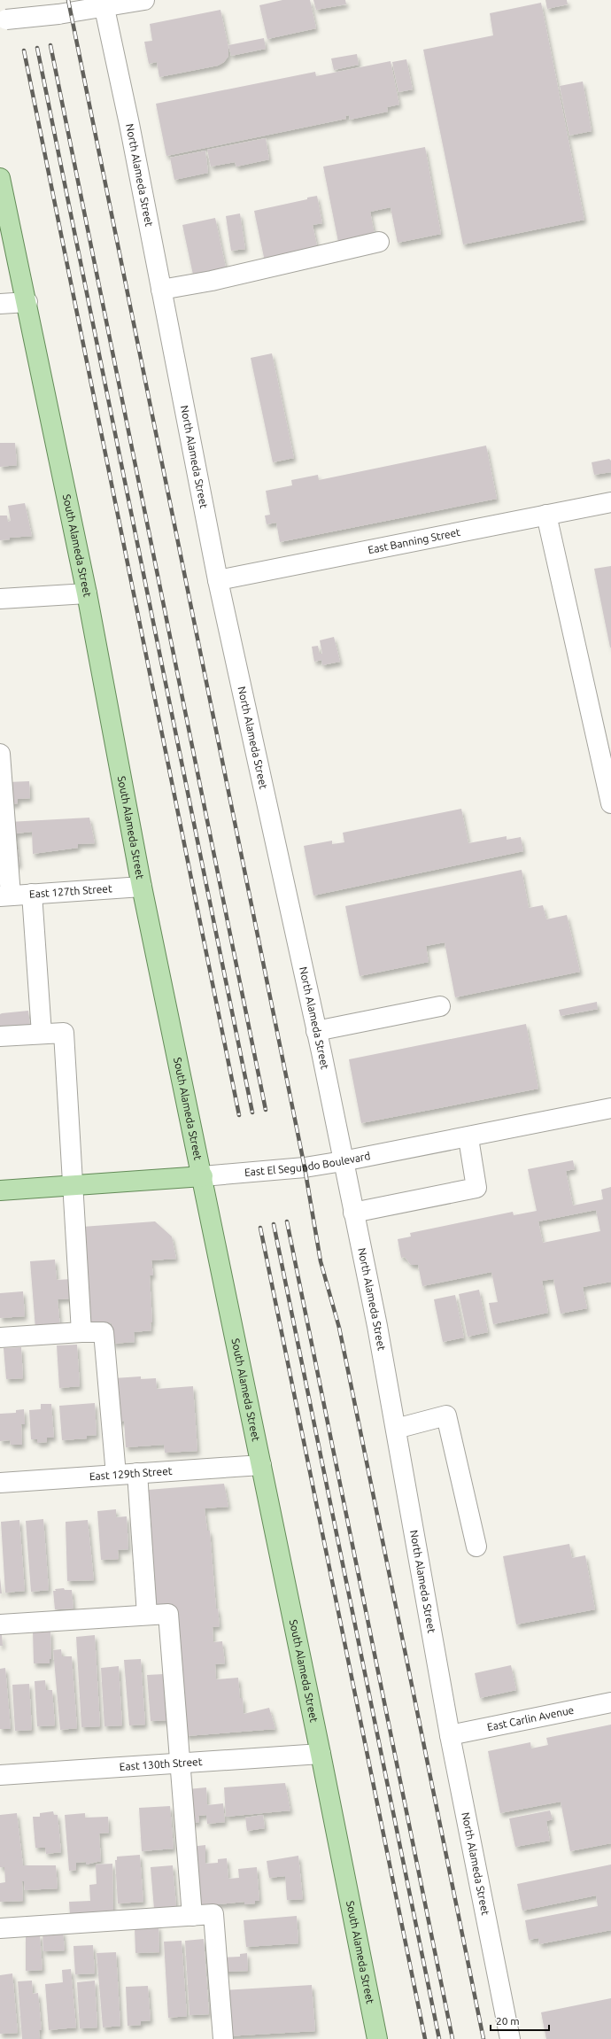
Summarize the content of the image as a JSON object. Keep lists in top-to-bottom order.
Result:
{
  "streets": {
    "main road": ["South Alameda Street", "East El Segundo Boulevard"],
    "street": [
      "North Alameda Street",
      "East Banning Street",
      "East 127th Street",
      "East 129th Street",
      "East Carlin Avenue",
      "East 130th Street"
    ]
  },
  "crossings": [
    ["North Alameda Street", "East Banning Street"],
    ["North Alameda Street", "East El Segundo Boulevard"],
    ["North Alameda Street", "East Carlin Avenue"],
    ["South Alameda Street", "East 127th Street"],
    ["South Alameda Street", "East El Segundo Boulevard"],
    ["South Alameda Street", "East 129th Street"],
    ["South Alameda Street", "East 130th Street"]
  ],
  "scale_bar": "20 m"
}
